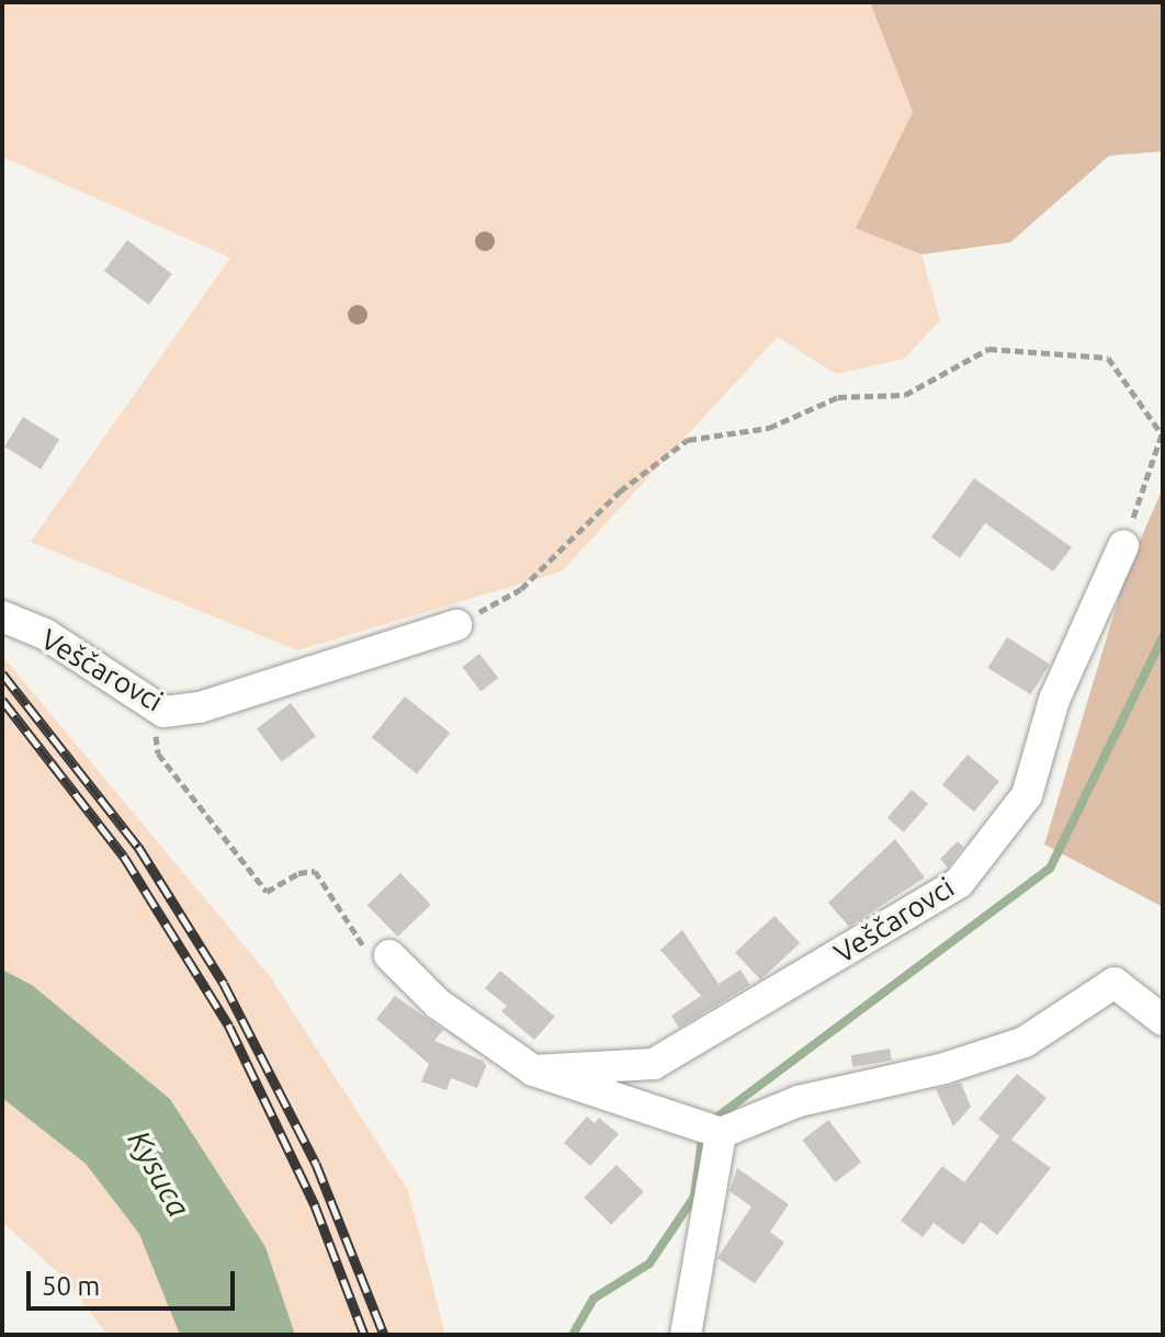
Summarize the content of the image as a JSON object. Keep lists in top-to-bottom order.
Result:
{
  "streets": {
    "street": ["Veščarovci"]
  },
  "water": ["Kysuca"],
  "scale_bar": "50 m"
}
